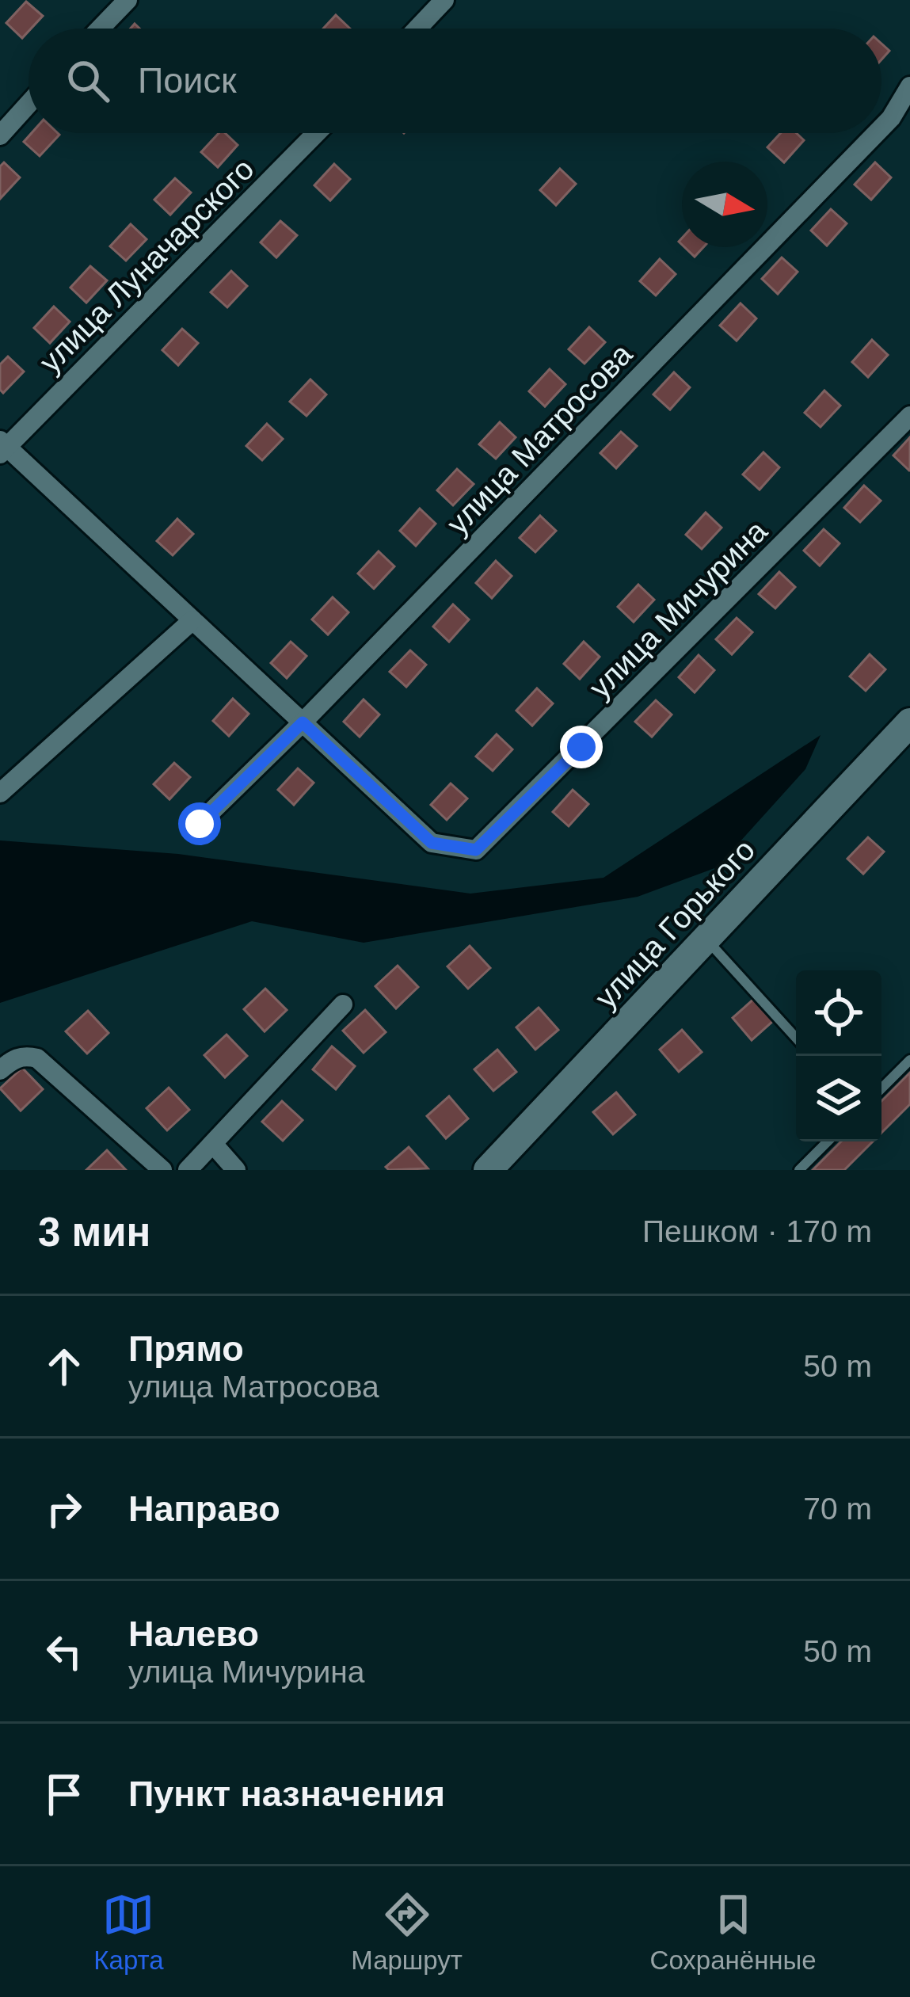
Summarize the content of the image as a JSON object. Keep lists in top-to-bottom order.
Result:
{
  "streets": {
    "main road": ["улица Горького"],
    "street": ["улица Луначарского", "улица Матросова", "улица Мичурина"]
  },
  "crossings": [
    ["улица Матросова", "улица Мичурина"]
  ],
  "north": "right",
  "page": {
    "search": "Поиск",
    "heading": ["3 мин", "Пешком · 170 m"],
    "list": [
      ["Прямо", "улица Матросова", "50 m"],
      ["Направо", "70 m"],
      ["Налево", "улица Мичурина", "50 m"],
      "Пункт назначения"
    ],
    "nav": ["Карта", "Маршрут", "Сохранённые"]
  }
}
